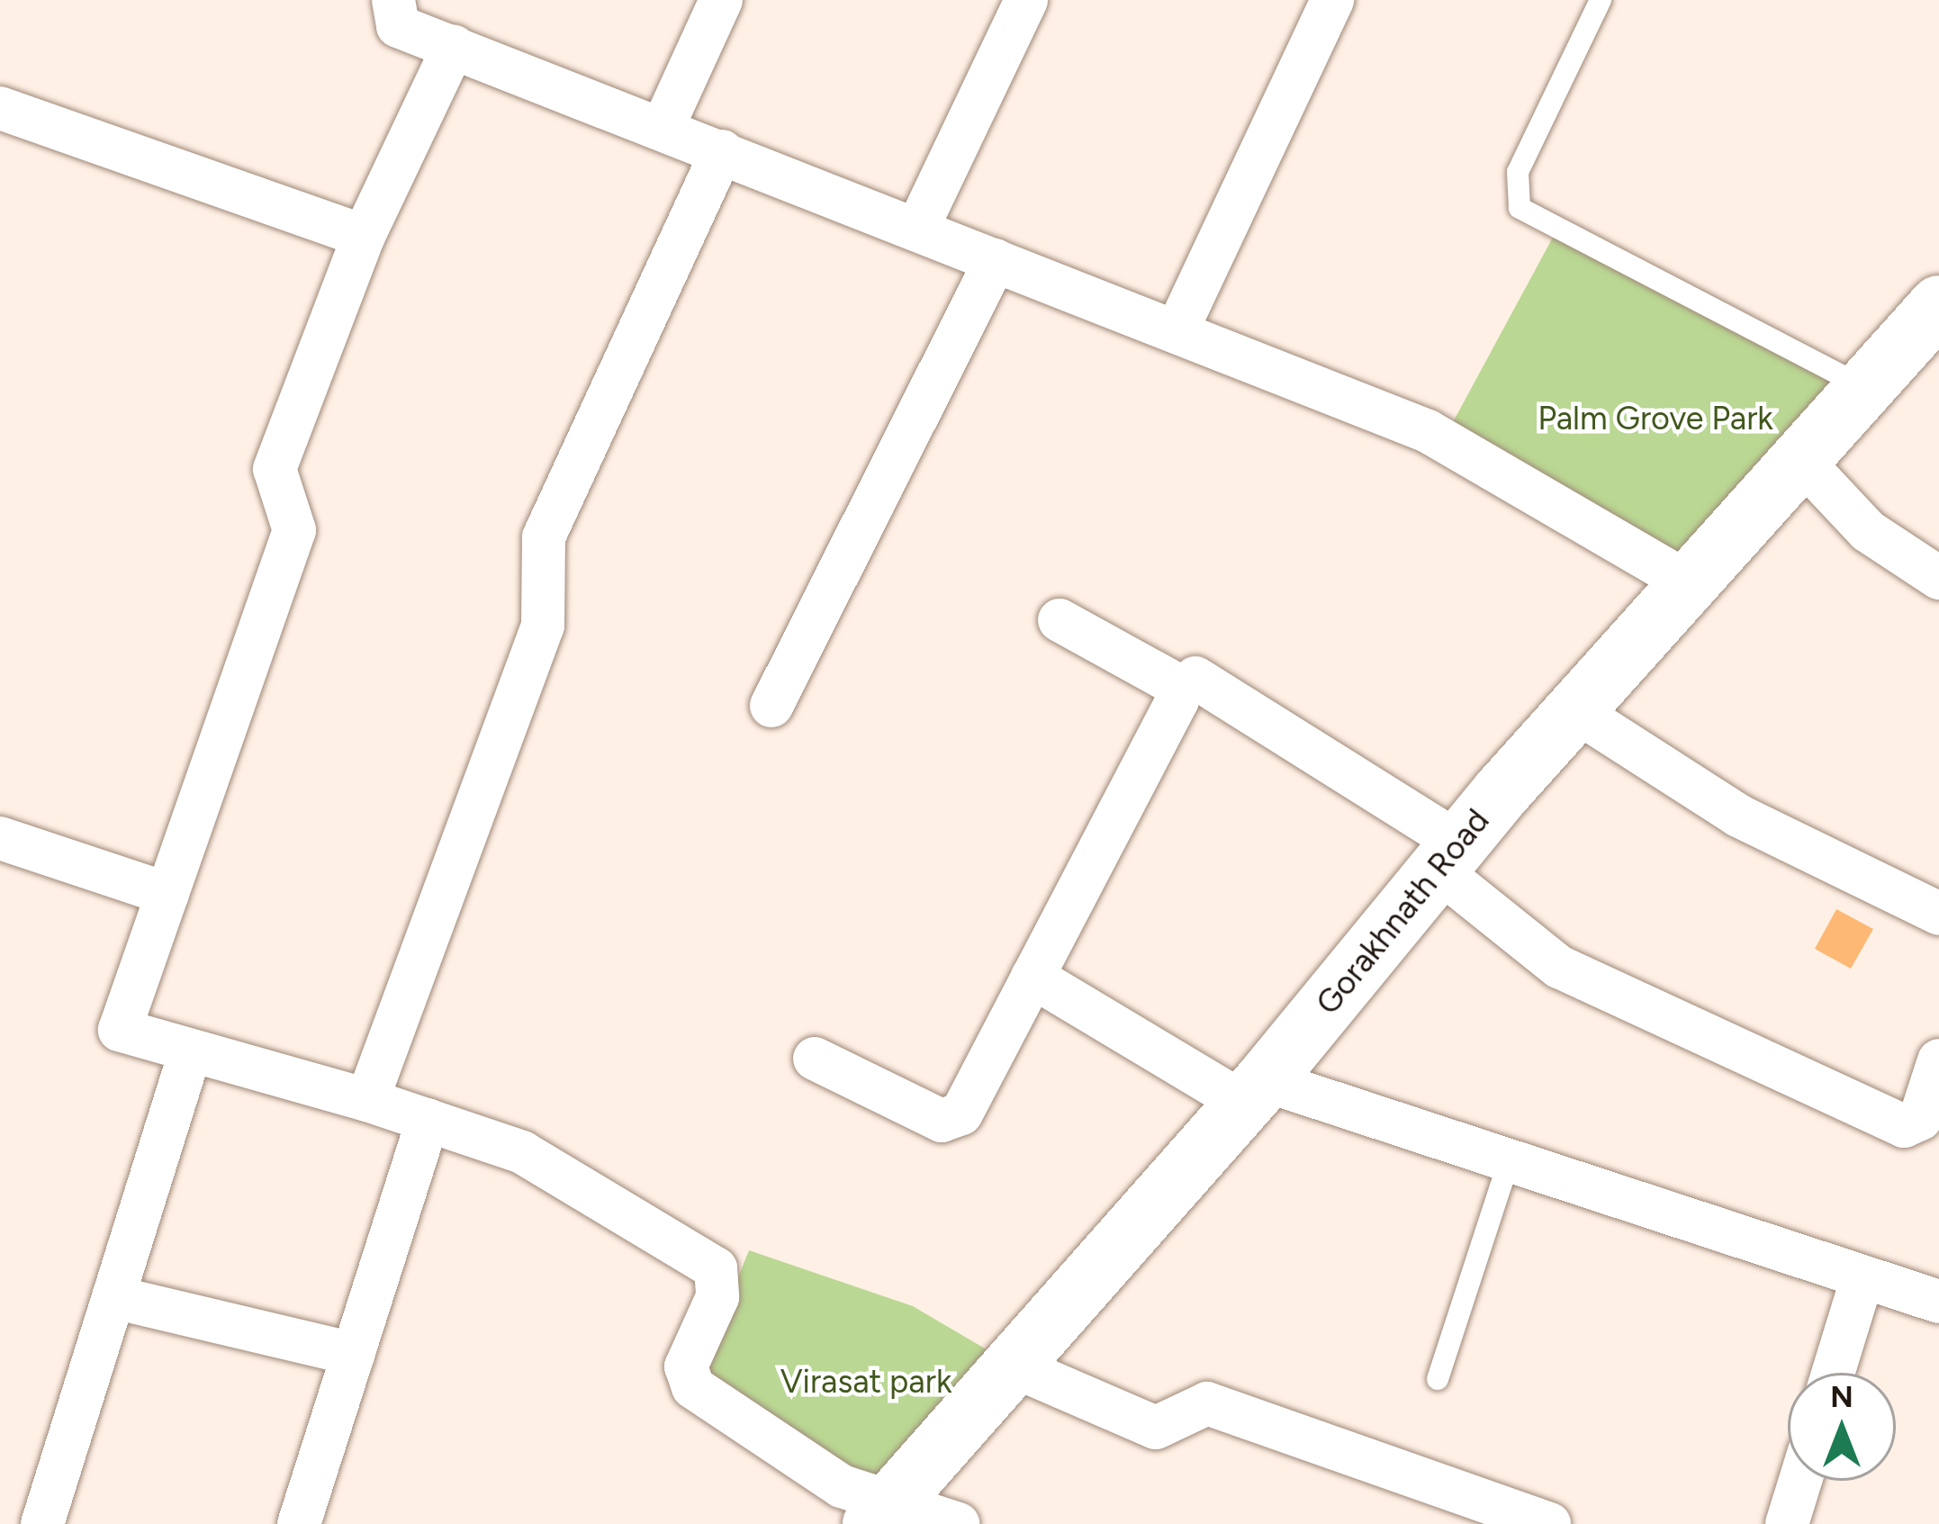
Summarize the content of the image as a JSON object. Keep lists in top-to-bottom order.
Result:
{
  "streets": {
    "main road": ["Gorakhnath Road"]
  },
  "parks": ["Palm Grove Park", "Virasat park"],
  "north": "top"
}
